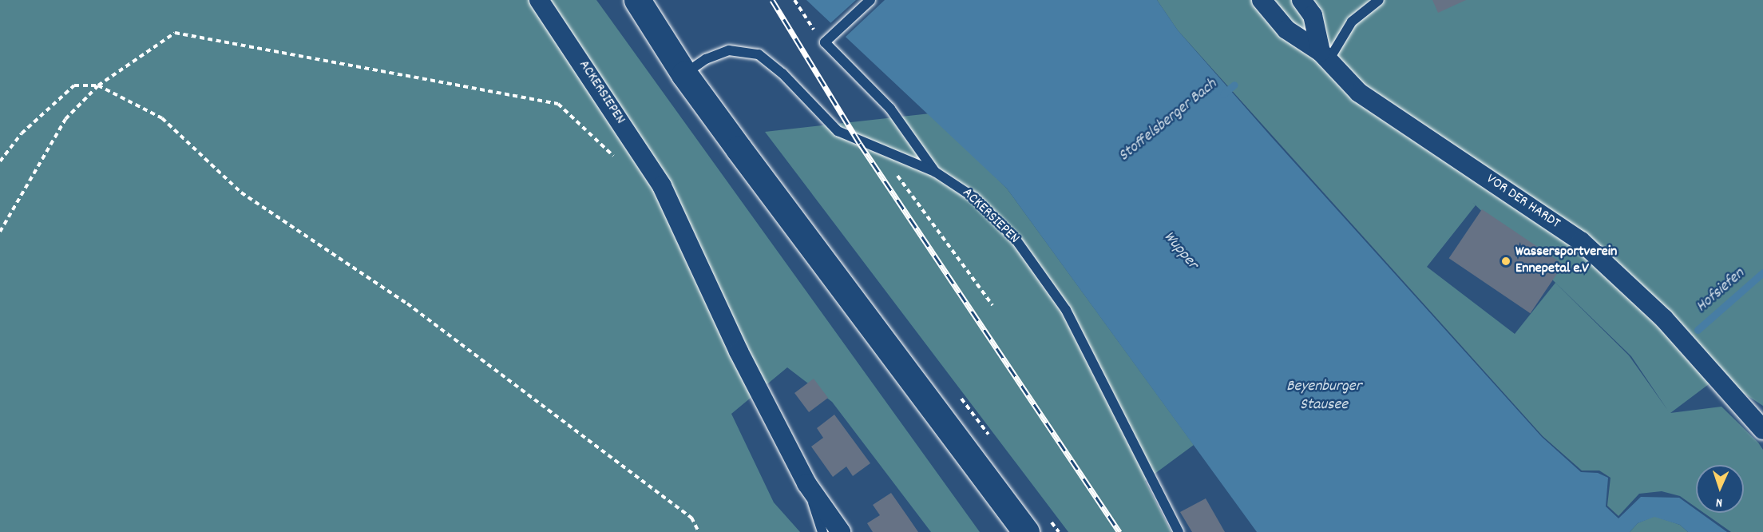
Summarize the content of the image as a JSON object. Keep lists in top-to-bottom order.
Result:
{
  "streets": {
    "street": ["ACKERSIEPEN", "VOR DER HARDT"]
  },
  "water": [
    "Stoffelsberger Bach",
    "Wupper",
    "Hofsiefen",
    "Beyenburger Stausee"
  ],
  "places": ["Wassersportverein Ennepetal e.V"],
  "north": "bottom"
}
